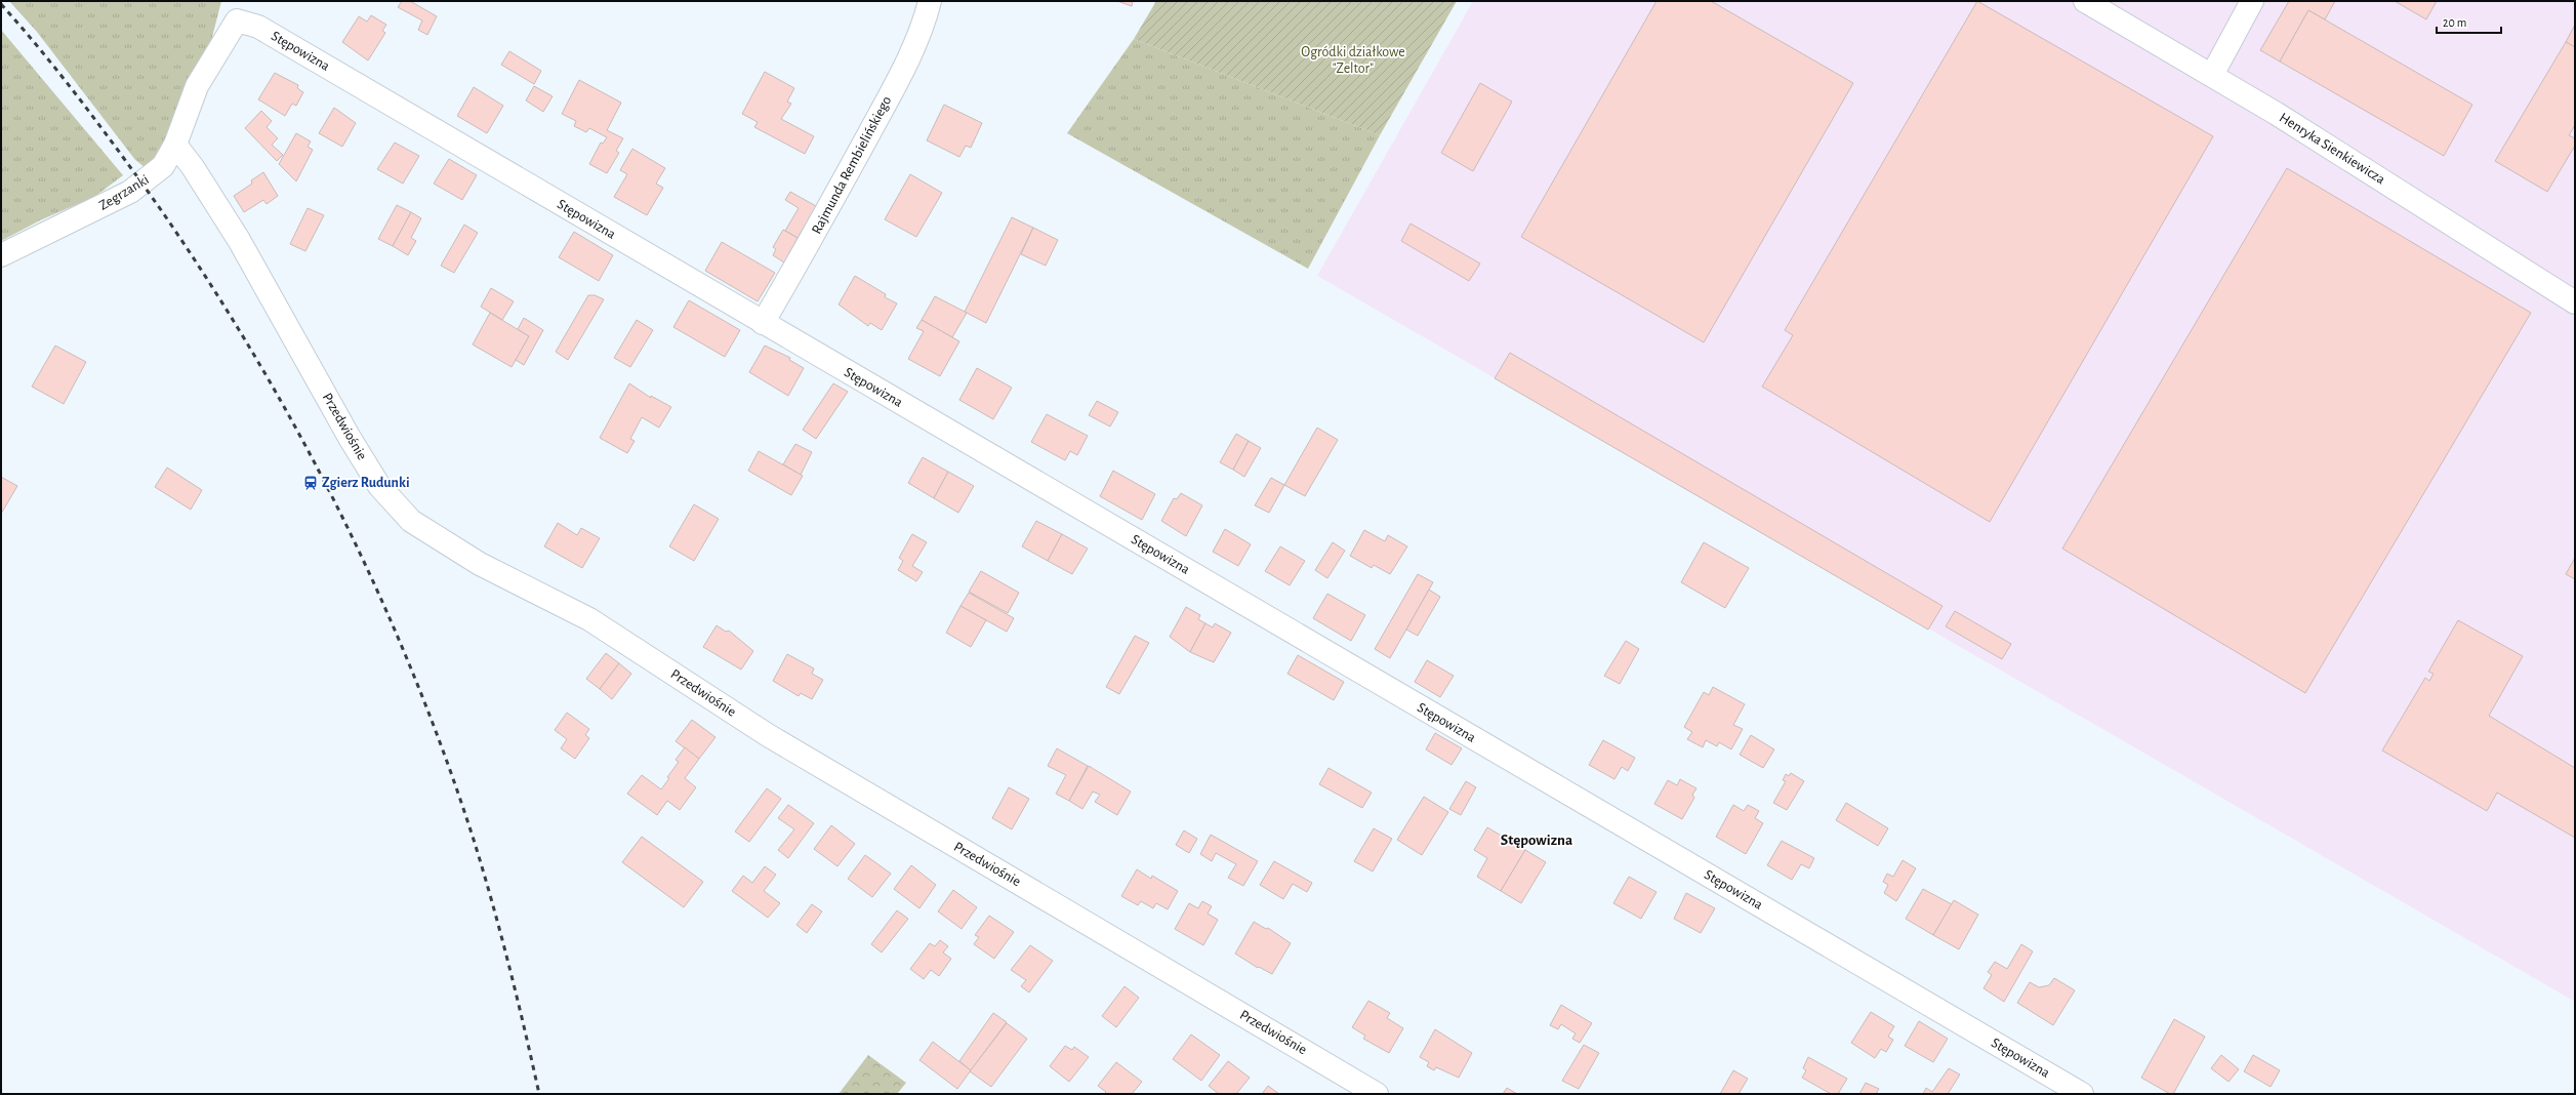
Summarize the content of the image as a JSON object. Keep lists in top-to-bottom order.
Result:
{
  "streets": {
    "street": [
      "Stępowizna",
      "Henryka Sienkiewicza",
      "Rajmunda Rembielińskiego",
      "Zegrzanki",
      "Przedwiośnie"
    ]
  },
  "crossings": [
    ["Stępowizna", "Rajmunda Rembielińskiego"],
    ["Stępowizna", "Zegrzanki"],
    ["Zegrzanki", "Przedwiośnie"]
  ],
  "districts": ["Stępowizna"],
  "parks": ["Ogródki działkowe \"Zeltor\""],
  "places": {
    "station": ["Zgierz Rudunki"]
  },
  "scale_bar": "20 m"
}
